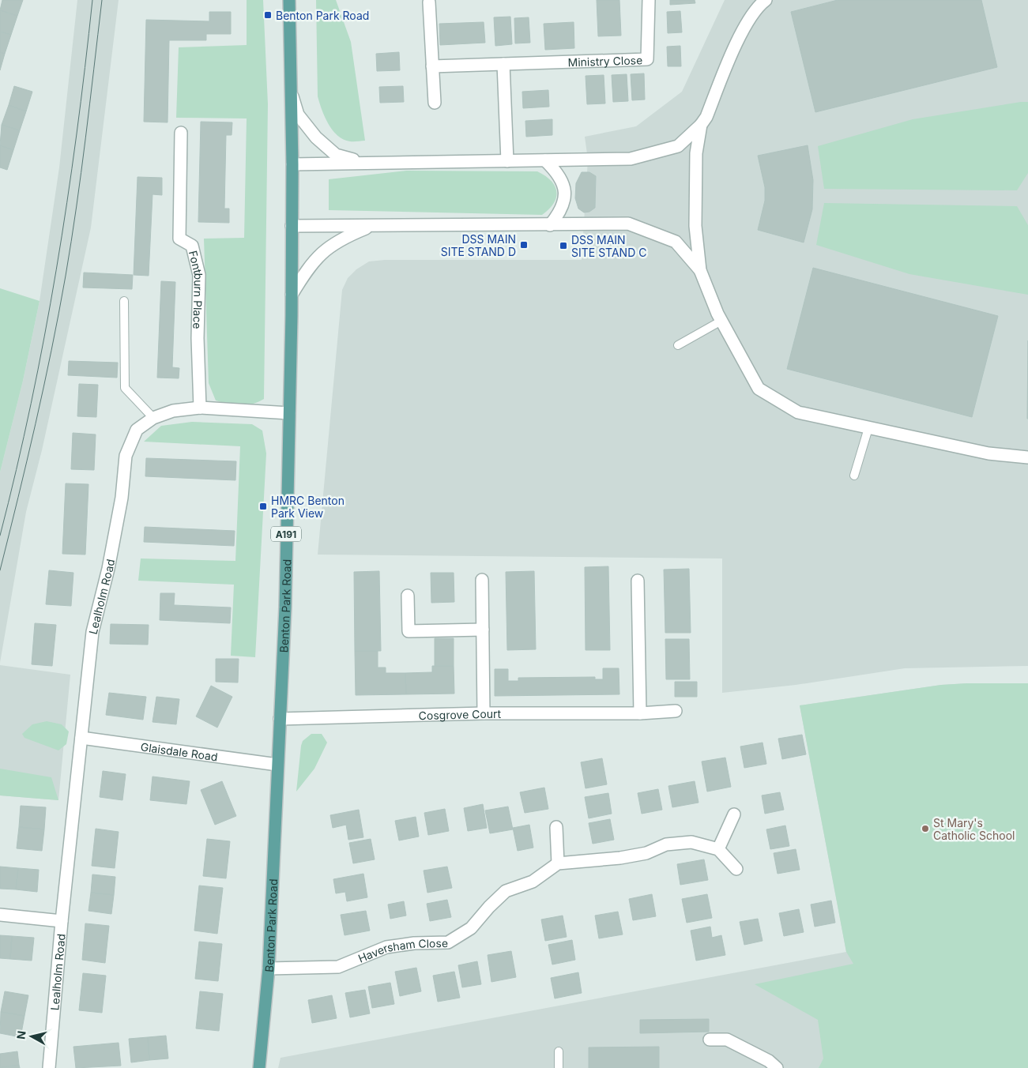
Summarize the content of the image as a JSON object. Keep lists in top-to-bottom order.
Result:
{
  "streets": {
    "main road": ["A191", "Benton Park Road"],
    "street": [
      "Ministry Close",
      "Fontburn Place",
      "Lealholm Road",
      "Cosgrove Court",
      "Glaisdale Road",
      "Haversham Close"
    ]
  },
  "crossings": [
    ["Fontburn Place", "Lealholm Road"],
    ["Lealholm Road", "Benton Park Road"],
    ["Lealholm Road", "Glaisdale Road"],
    ["Benton Park Road", "Cosgrove Court"],
    ["Benton Park Road", "Glaisdale Road"],
    ["Benton Park Road", "Haversham Close"]
  ],
  "places": {
    "transit": [
      "Benton Park Road",
      "DSS MAIN SITE STAND D",
      "DSS MAIN SITE STAND C",
      "HMRC Benton Park View"
    ],
    "other": ["St Mary's Catholic School"]
  },
  "north": "left"
}
